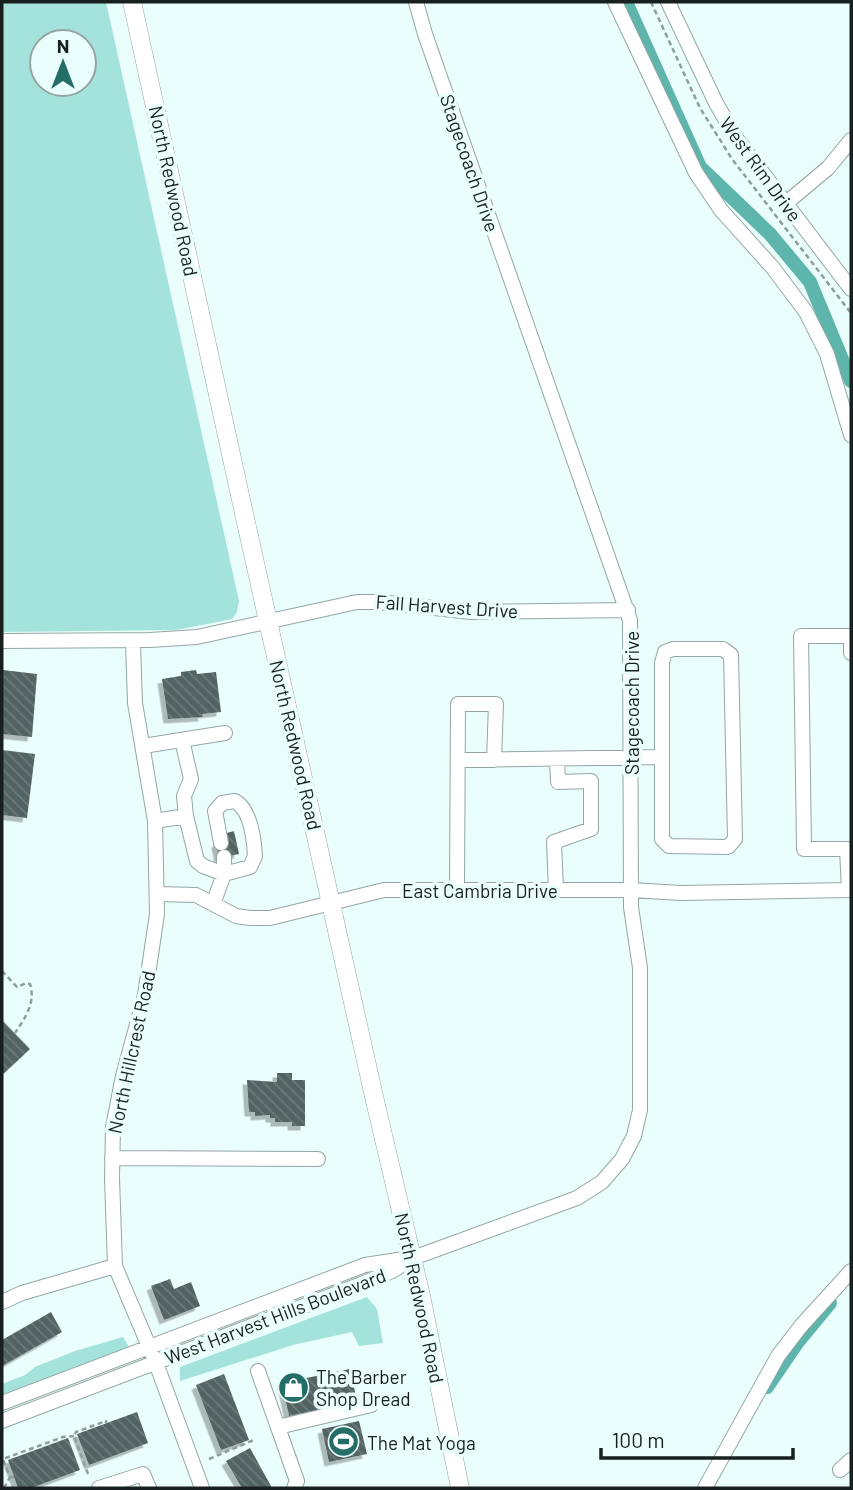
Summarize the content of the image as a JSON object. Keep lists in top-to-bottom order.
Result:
{
  "streets": {
    "main road": ["North Redwood Road"],
    "street": [
      "Stagecoach Drive",
      "West Rim Drive",
      "Fall Harvest Drive",
      "East Cambria Drive",
      "North Hillcrest Road",
      "West Harvest Hills Boulevard"
    ]
  },
  "crossings": [
    ["Stagecoach Drive", "North Redwood Road"],
    ["Stagecoach Drive", "Fall Harvest Drive"],
    ["Stagecoach Drive", "East Cambria Drive"],
    ["Stagecoach Drive", "West Harvest Hills Boulevard"],
    ["North Redwood Road", "Fall Harvest Drive"],
    ["North Redwood Road", "East Cambria Drive"],
    ["North Redwood Road", "West Harvest Hills Boulevard"],
    ["East Cambria Drive", "North Hillcrest Road"],
    ["North Hillcrest Road", "West Harvest Hills Boulevard"]
  ],
  "places": {
    "shop": ["The Barber Shop Dread"],
    "sports": ["The Mat Yoga"]
  },
  "scale_bar": "100 m",
  "north": "top"
}
